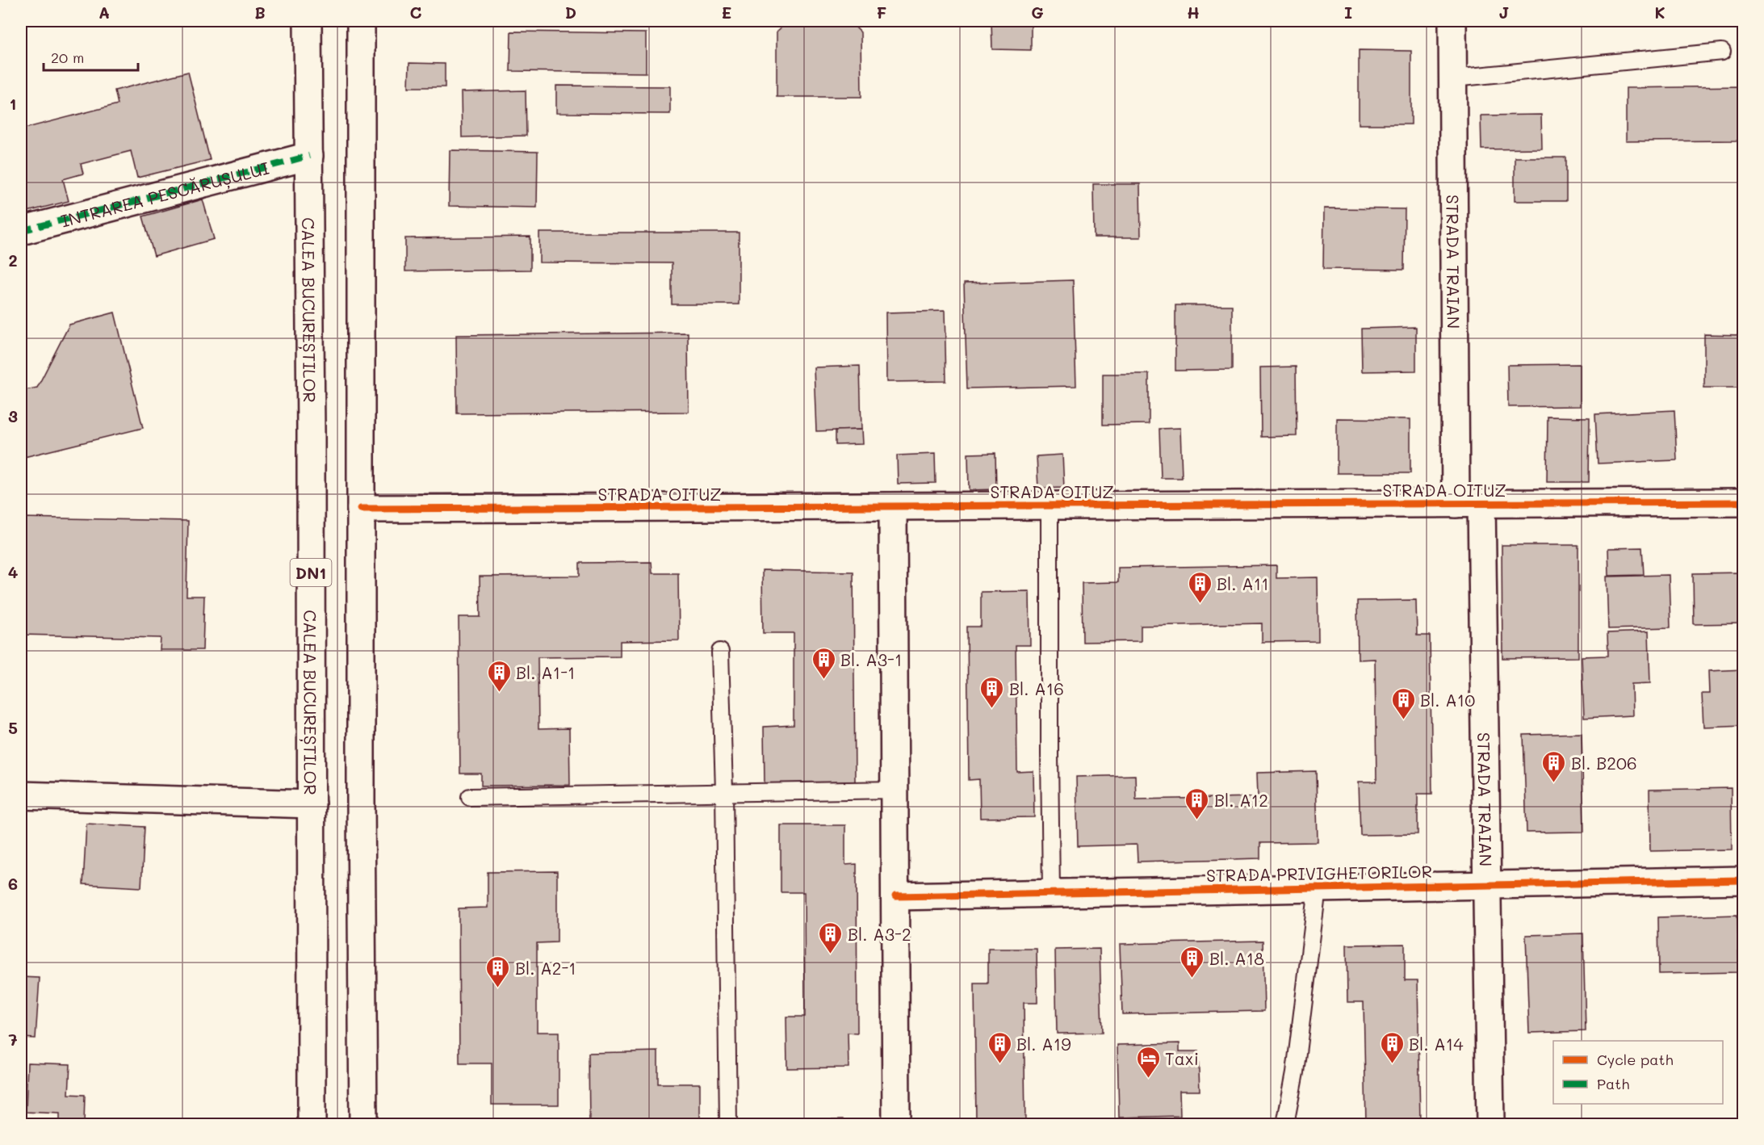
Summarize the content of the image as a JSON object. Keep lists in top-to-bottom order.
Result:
{
  "streets": {
    "main road": [
      "INTRAREA PESCĂRUȘULUI",
      "STRADA TRAIAN",
      "CALEA BUCUREȘTILOR",
      "STRADA OITUZ",
      "DN1",
      "STRADA PRIVIGHETORILOR"
    ]
  },
  "crossings": [
    ["INTRAREA PESCĂRUȘULUI", "CALEA BUCUREȘTILOR"],
    ["STRADA TRAIAN", "STRADA OITUZ"],
    ["STRADA TRAIAN", "STRADA PRIVIGHETORILOR"]
  ],
  "places": {
    "building": [
      "Bl. A11",
      "Bl. A3-1",
      "Bl. A1-1",
      "Bl. A16",
      "Bl. A10",
      "Bl. B206",
      "Bl. A12",
      "Bl. A3-2",
      "Bl. A18",
      "Bl. A2-1",
      "Bl. A19",
      "Bl. A14"
    ],
    "hotel": ["Taxi"]
  },
  "legend": ["Cycle path", "Path"],
  "scale_bar": "20 m",
  "grid": {
    "columns": [
      "A",
      "B",
      "C",
      "D",
      "E",
      "F",
      "G",
      "H",
      "I",
      "J",
      "K"
    ],
    "rows": [
      "1",
      "2",
      "3",
      "4",
      "5",
      "6",
      "7"
    ]
  }
}
